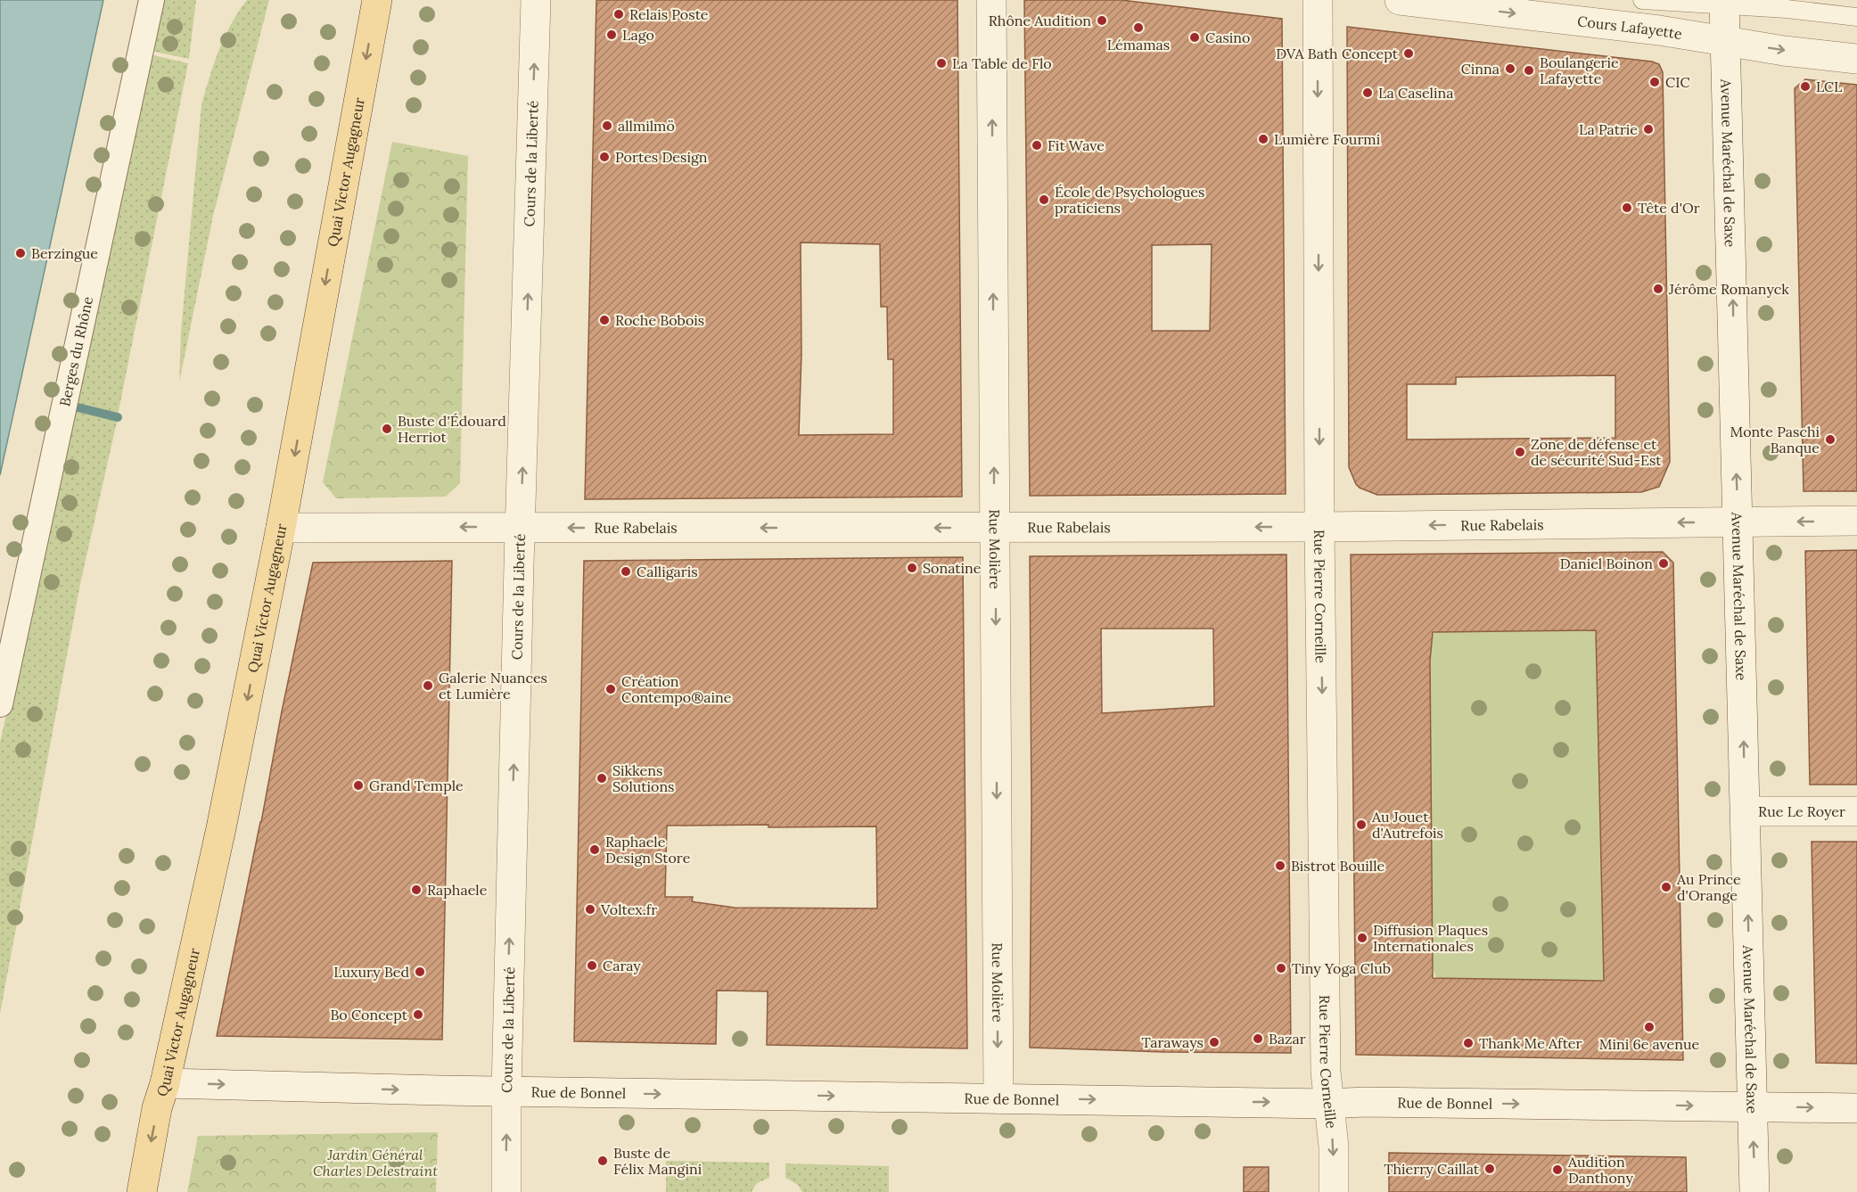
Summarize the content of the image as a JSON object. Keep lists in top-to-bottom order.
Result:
{
  "streets": {
    "main road": ["Quai Victor Augagneur"],
    "street": [
      "Cours Lafayette",
      "Cours de la Liberté",
      "Avenue Maréchal de Saxe",
      "Berges du Rhône",
      "Rue Rabelais",
      "Rue Molière",
      "Rue Pierre Corneille",
      "Rue Le Royer",
      "Rue de Bonnel"
    ]
  },
  "crossings": [
    ["Cours Lafayette", "Avenue Maréchal de Saxe"],
    ["Cours de la Liberté", "Rue Rabelais"],
    ["Cours de la Liberté", "Rue de Bonnel"],
    ["Avenue Maréchal de Saxe", "Rue Rabelais"],
    ["Avenue Maréchal de Saxe", "Rue Le Royer"],
    ["Avenue Maréchal de Saxe", "Rue de Bonnel"],
    ["Quai Victor Augagneur", "Rue Rabelais"],
    ["Quai Victor Augagneur", "Rue de Bonnel"],
    ["Rue Rabelais", "Rue Molière"],
    ["Rue Rabelais", "Rue Pierre Corneille"],
    ["Rue Molière", "Rue de Bonnel"],
    ["Rue Pierre Corneille", "Rue de Bonnel"]
  ],
  "one_way": [
    "Cours Lafayette",
    "Cours de la Liberté",
    "Avenue Maréchal de Saxe",
    "Quai Victor Augagneur",
    "Rue Rabelais",
    "Rue Pierre Corneille",
    "Rue de Bonnel"
  ],
  "parks": ["Jardin Général Charles Delestraint"],
  "places": [
    "Relais Poste",
    "Rhône Audition",
    "Lémamas",
    "Lago",
    "Casino",
    "DVA Bath Concept",
    "La Table de Flo",
    "Cinna",
    "Boulangerie Lafayette",
    "CIC",
    "LCL",
    "La Caselina",
    "allmilmö",
    "La Patrie",
    "Lumière Fourmi",
    "Fit Wave",
    "Portes Design",
    "École de Psychologues praticiens",
    "Tête d'Or",
    "Berzingue",
    "Jérôme Romanyck",
    "Roche Bobois",
    "Buste d'Édouard Herriot",
    "Monte Paschi Banque",
    "Zone de défense et de sécurité Sud-Est",
    "Daniel Boinon",
    "Sonatine",
    "Calligaris",
    "Galerie Nuances et Lumière",
    "Création Contempo®aine",
    "Sikkens Solutions",
    "Grand Temple",
    "Au Jouet d'Autrefois",
    "Raphaele Design Store",
    "Bistrot Bouille",
    "Au Prince d'Orange",
    "Raphaele",
    "Voltex.fr",
    "Diffusion Plaques Internationales",
    "Caray",
    "Tiny Yoga Club",
    "Luxury Bed",
    "Bo Concept",
    "Mini 6e avenue",
    "Bazar",
    "Taraways",
    "Thank Me After",
    "Buste de Félix Mangini",
    "Thierry Caillat",
    "Audition Danthony"
  ]
}
